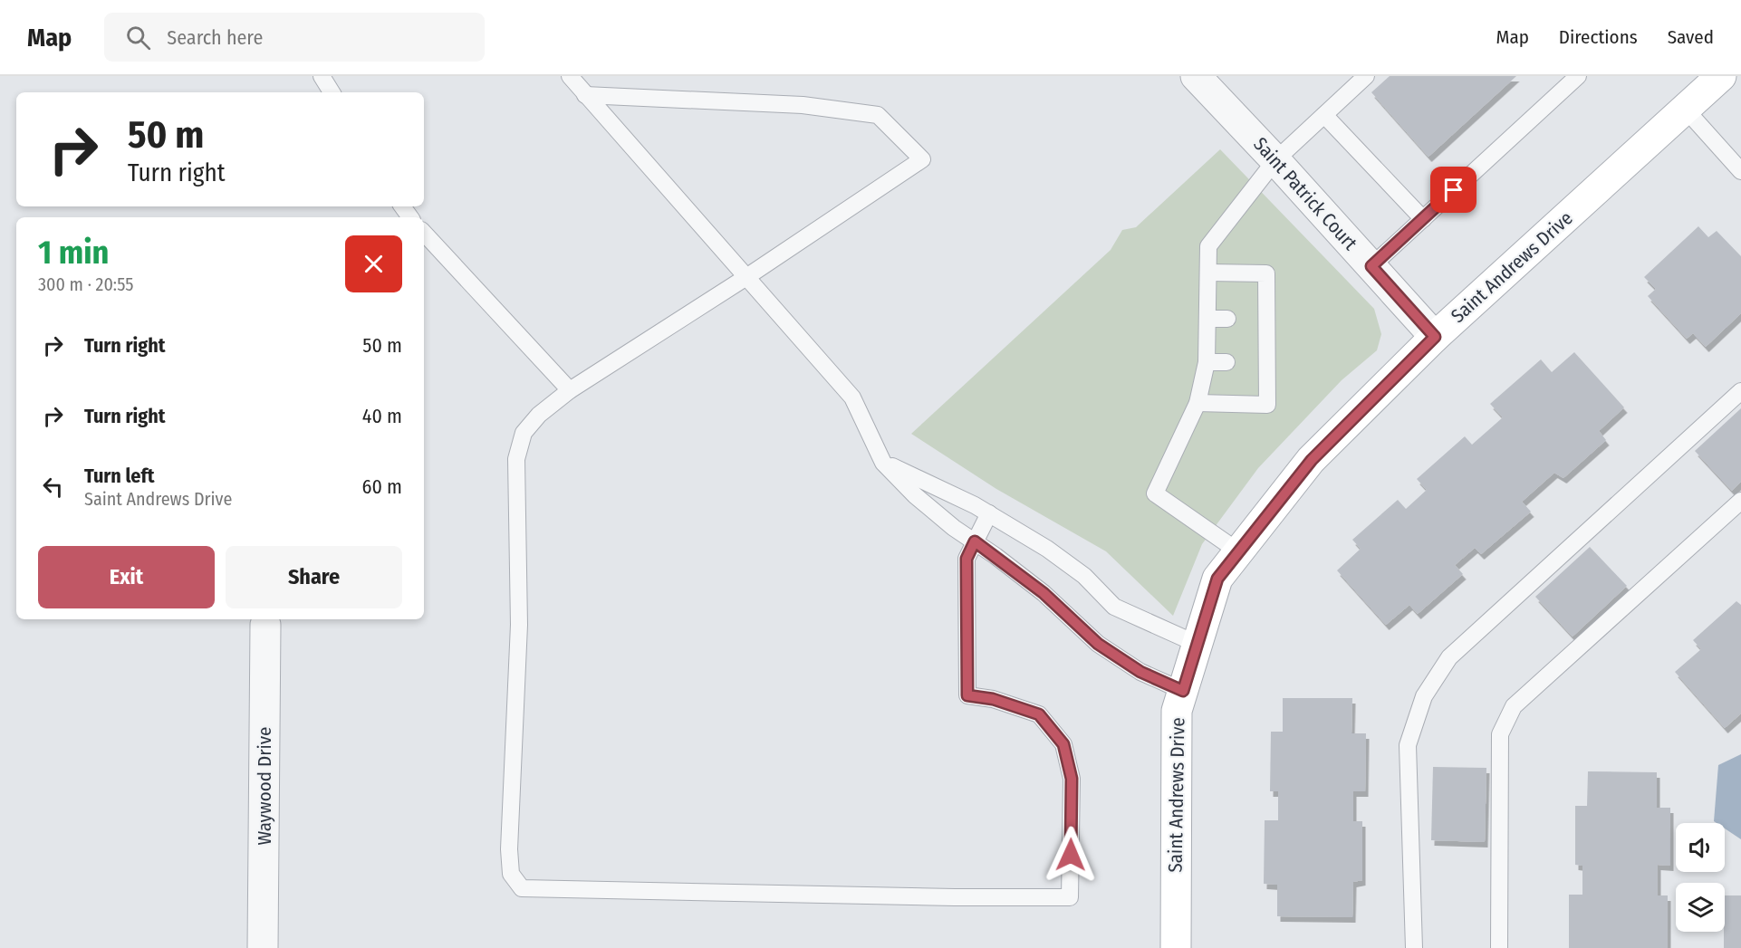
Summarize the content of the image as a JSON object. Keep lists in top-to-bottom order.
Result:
{
  "streets": {
    "street": ["Saint Patrick Court", "Saint Andrews Drive", "Waywood Drive"]
  },
  "crossings": [
    ["Saint Patrick Court", "Saint Andrews Drive"]
  ],
  "page": {
    "header": "Map",
    "search": "Search here",
    "nav": ["Map", "Directions", "Saved"],
    "turn": ["50 m", "Turn right"],
    "heading": ["1 min", "300 m · 20:55"],
    "list": [
      {
        "name": "Turn right",
        "value": "50 m"
      },
      {
        "name": "Turn right",
        "value": "40 m"
      },
      {
        "name": "Turn left",
        "note": "Saint Andrews Drive",
        "value": "60 m"
      }
    ],
    "buttons": ["Exit", "Share"]
  }
}
